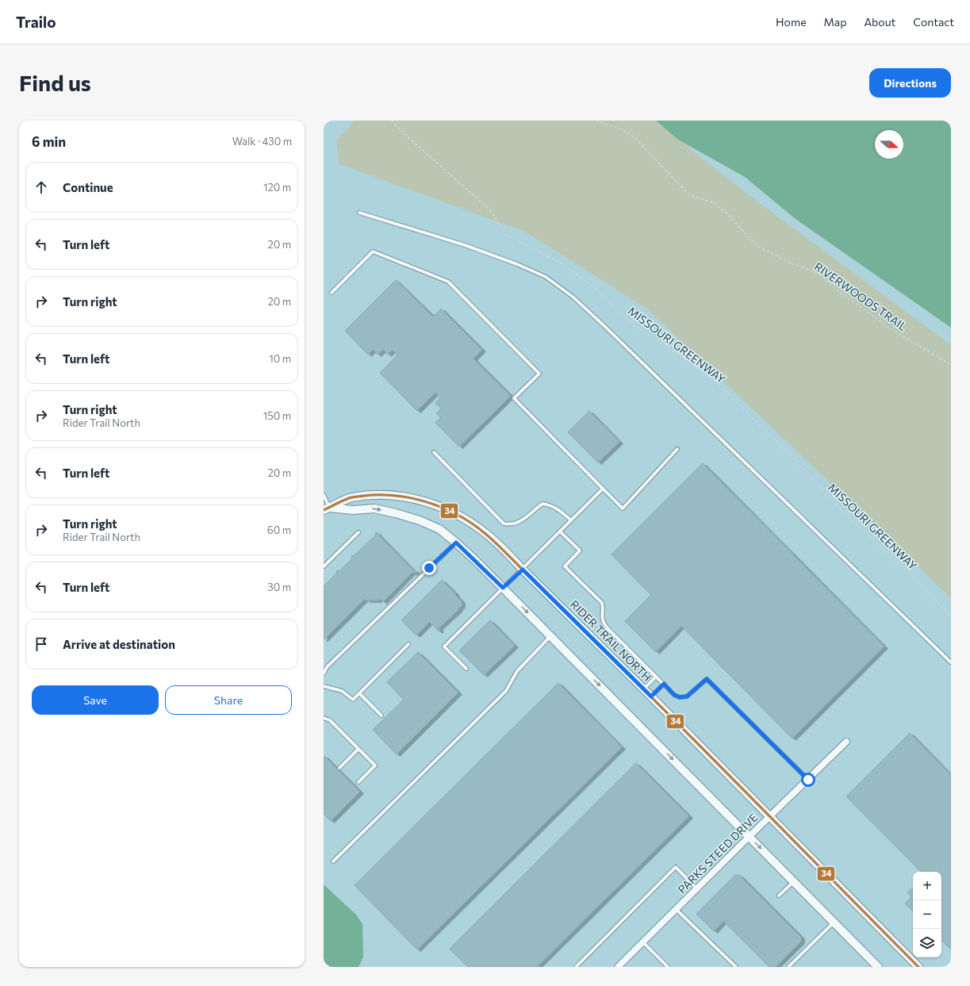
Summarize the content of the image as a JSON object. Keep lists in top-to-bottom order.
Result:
{
  "streets": {
    "street": ["RIDER TRAIL NORTH", "PARKS STEED DRIVE"],
    "path": ["RIVERWOODS TRAIL", "MISSOURI GREENWAY"]
  },
  "crossings": [
    ["RIDER TRAIL NORTH", "PARKS STEED DRIVE"]
  ],
  "lines": ["transit line 34"],
  "north": "right",
  "page": {
    "header": "Trailo",
    "nav": [
      "Home",
      "Map",
      "About",
      "Contact"
    ],
    "buttons": [
      "Directions",
      ["Save", "Share"]
    ],
    "title": "Find us",
    "heading": ["6 min", "Walk · 430 m"],
    "list": [
      ["Continue", "120 m"],
      ["Turn left", "20 m"],
      ["Turn right", "20 m"],
      ["Turn left", "10 m"],
      ["Turn right", "Rider Trail North", "150 m"],
      ["Turn left", "20 m"],
      ["Turn right", "Rider Trail North", "60 m"],
      ["Turn left", "30 m"],
      "Arrive at destination"
    ],
    "map_buttons": ["+", "−"]
  }
}
